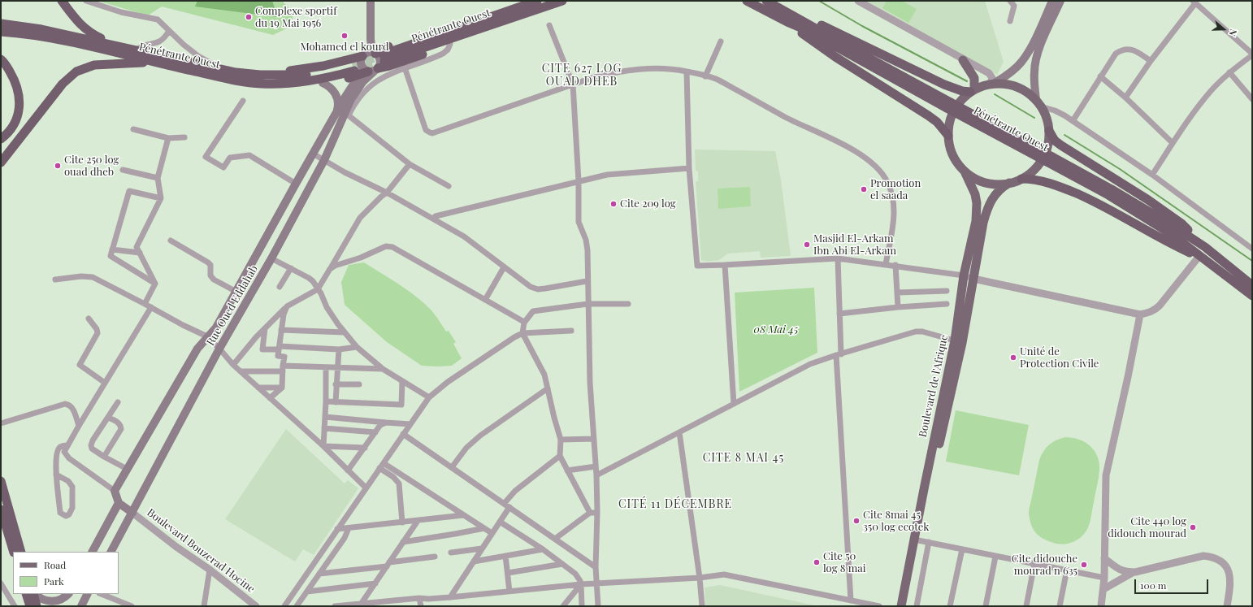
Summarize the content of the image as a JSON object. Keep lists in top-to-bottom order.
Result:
{
  "streets": {
    "highway": ["Pénétrante Ouest"],
    "main road": ["Rue Oued Eddahab", "Boulevard de l'Afrique"],
    "street": ["Boulevard Bouzerad Hocine"]
  },
  "crossings": [
    ["Pénétrante Ouest", "Rue Oued Eddahab"],
    ["Rue Oued Eddahab", "Boulevard Bouzerad Hocine"]
  ],
  "districts": ["CITE 627 LOG OUAD DHEB", "CITE 8 MAI 45", "CITÉ 11 DÉCEMBRE"],
  "parks": ["08 Mai 45"],
  "places": [
    "Complexe sportif du 19 Mai 1956",
    "Mohamed el kourd",
    "Cite 250 log ouad dheb",
    "Promotion el saada",
    "Cite 209 log",
    "Masjid El-Arkam Ibn Abi El-Arkam",
    "Unité de Protection Civile",
    "Cite 8mai 45 350 log ecotek",
    "Cite 440 log didouch mourad",
    "Cite 50 log 8 mai",
    "Cite didouche mourad n 635"
  ],
  "legend": ["Road", "Park"],
  "scale_bar": "100 m",
  "north": "right"
}
